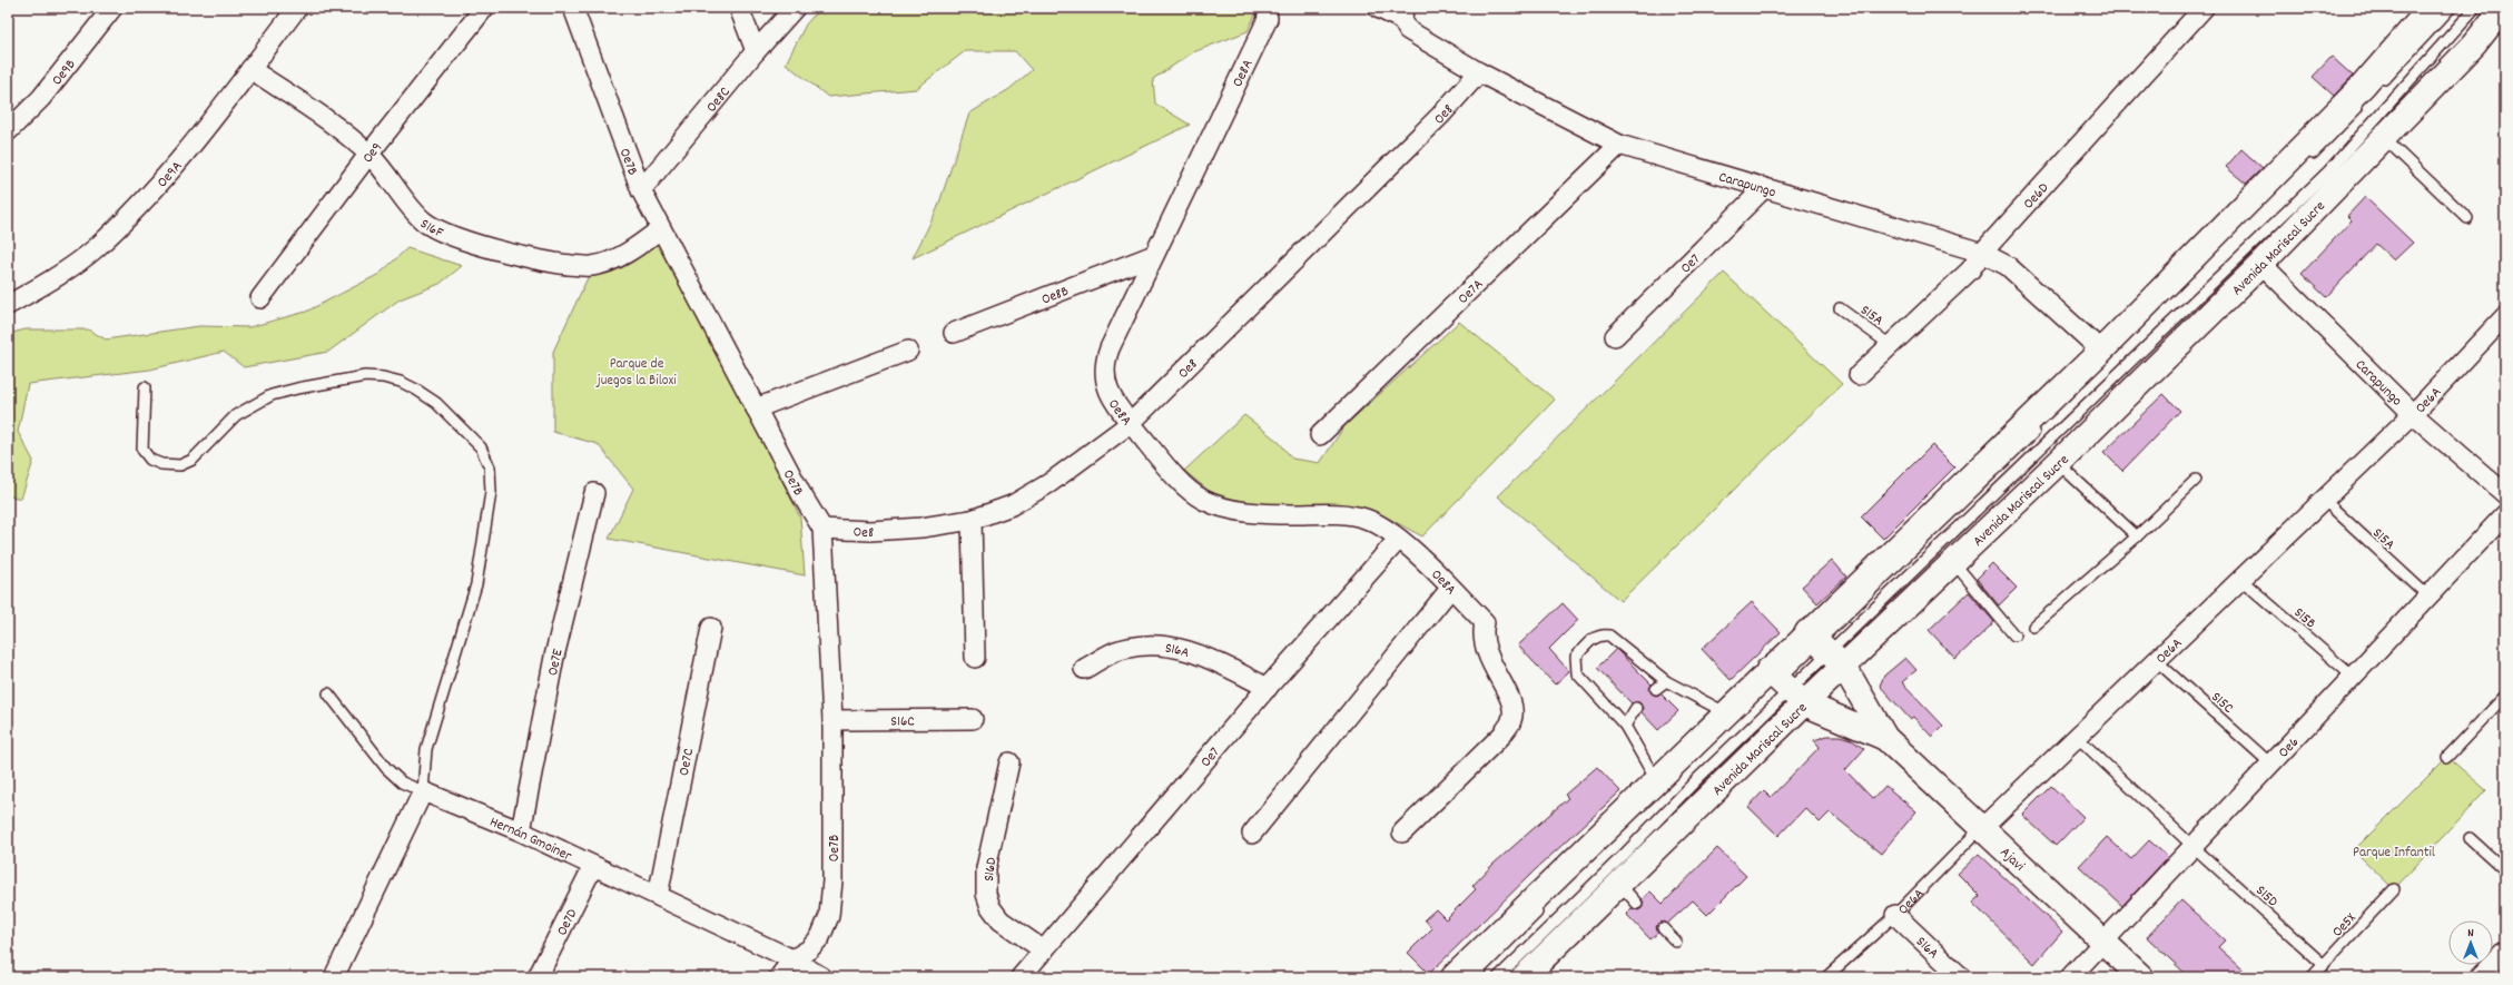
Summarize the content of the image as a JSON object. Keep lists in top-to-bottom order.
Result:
{
  "streets": {
    "main road": ["Avenida Mariscal Sucre", "Ajavi"],
    "street": [
      "Oe9B",
      "Oe8A",
      "Oe8C",
      "Oe8",
      "Oe9",
      "Oe7B",
      "Oe9A",
      "Carapungo",
      "Oe6D",
      "S16F",
      "Oe7",
      "Oe7A",
      "Oe8B",
      "Oe6A",
      "S16A",
      "Oe7E",
      "S16C",
      "Oe6",
      "Oe7C",
      "Hernán Gmoiner",
      "S16D",
      "Oe7D"
    ],
    "lane": [
      "S15A",
      "S15B",
      "S15C",
      "S15D",
      "Oe5X"
    ]
  },
  "crossings": [
    ["Oe8A", "Oe8"],
    ["Oe8A", "Oe7"],
    ["Oe8A", "Oe8B"],
    ["Oe8C", "Oe7B"],
    ["Oe8", "Oe7B"],
    ["Oe8", "Carapungo"],
    ["Oe9", "S16F"],
    ["Oe7B", "S16F"],
    ["Oe7B", "S16C"],
    ["Oe7B", "Hernán Gmoiner"],
    ["Oe9A", "S16F"],
    ["Carapungo", "Oe6D"],
    ["Carapungo", "Avenida Mariscal Sucre"],
    ["Carapungo", "Oe7"],
    ["Carapungo", "Oe7A"],
    ["Carapungo", "Oe6A"],
    ["Oe6D", "S15A"],
    ["Avenida Mariscal Sucre", "Ajavi"],
    ["Oe7", "S16A"],
    ["Oe7", "S16D"],
    ["S15A", "Oe6A"],
    ["S15A", "Oe6"],
    ["Oe6A", "S15B"],
    ["Oe6A", "S16A"],
    ["Oe6A", "S15C"],
    ["Oe6A", "Ajavi"],
    ["Oe6A", "S15D"],
    ["S15B", "Oe6"],
    ["Oe7E", "Hernán Gmoiner"],
    ["S15C", "Oe6"],
    ["Oe6", "Ajavi"],
    ["Oe6", "S15D"],
    ["Oe7C", "Hernán Gmoiner"],
    ["Hernán Gmoiner", "Oe7D"],
    ["S15D", "Oe5X"]
  ],
  "parks": ["Parque de juegos la Biloxi", "Parque Infantil"],
  "north": "top"
}
